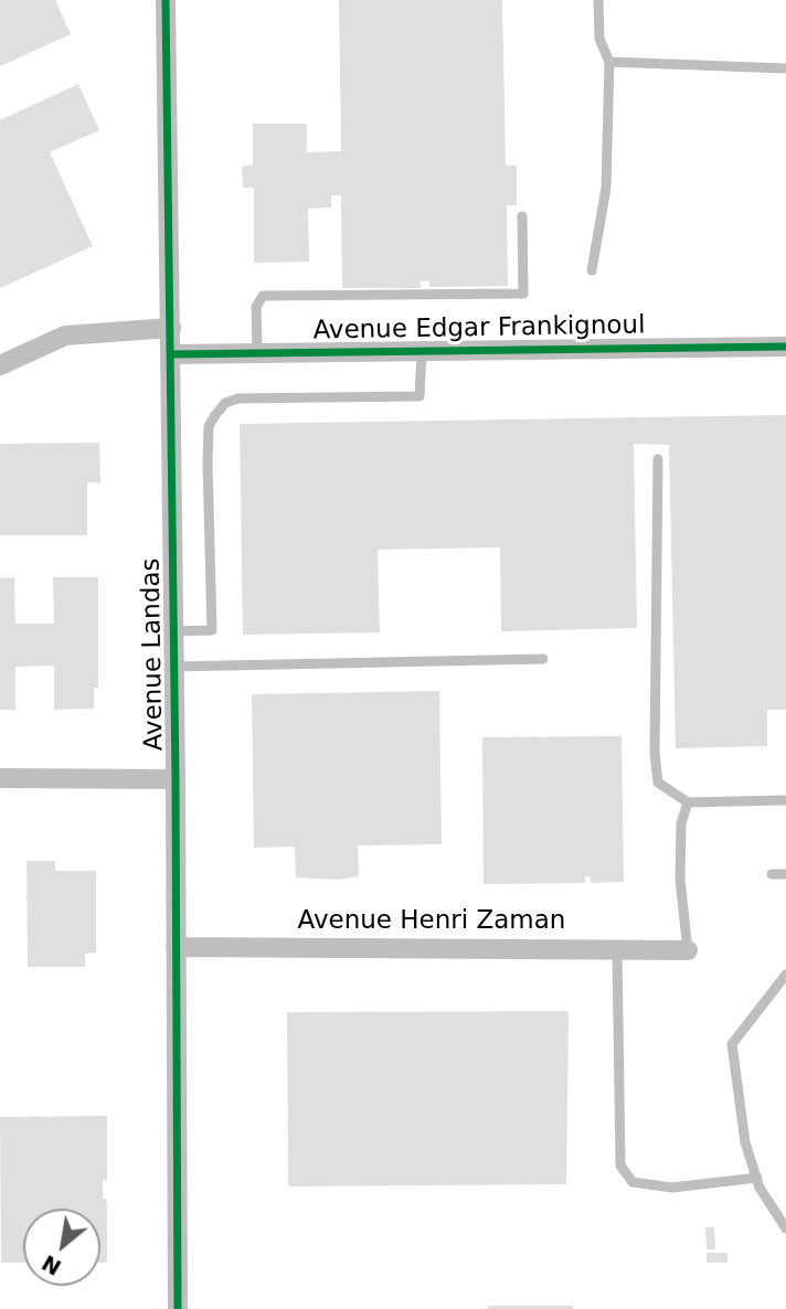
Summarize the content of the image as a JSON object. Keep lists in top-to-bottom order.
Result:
{
  "streets": {
    "street": ["Avenue Edgar Frankignoul", "Avenue Landas", "Avenue Henri Zaman"]
  },
  "crossings": [
    ["Avenue Edgar Frankignoul", "Avenue Landas"],
    ["Avenue Landas", "Avenue Henri Zaman"]
  ],
  "north": "bottom left"
}
